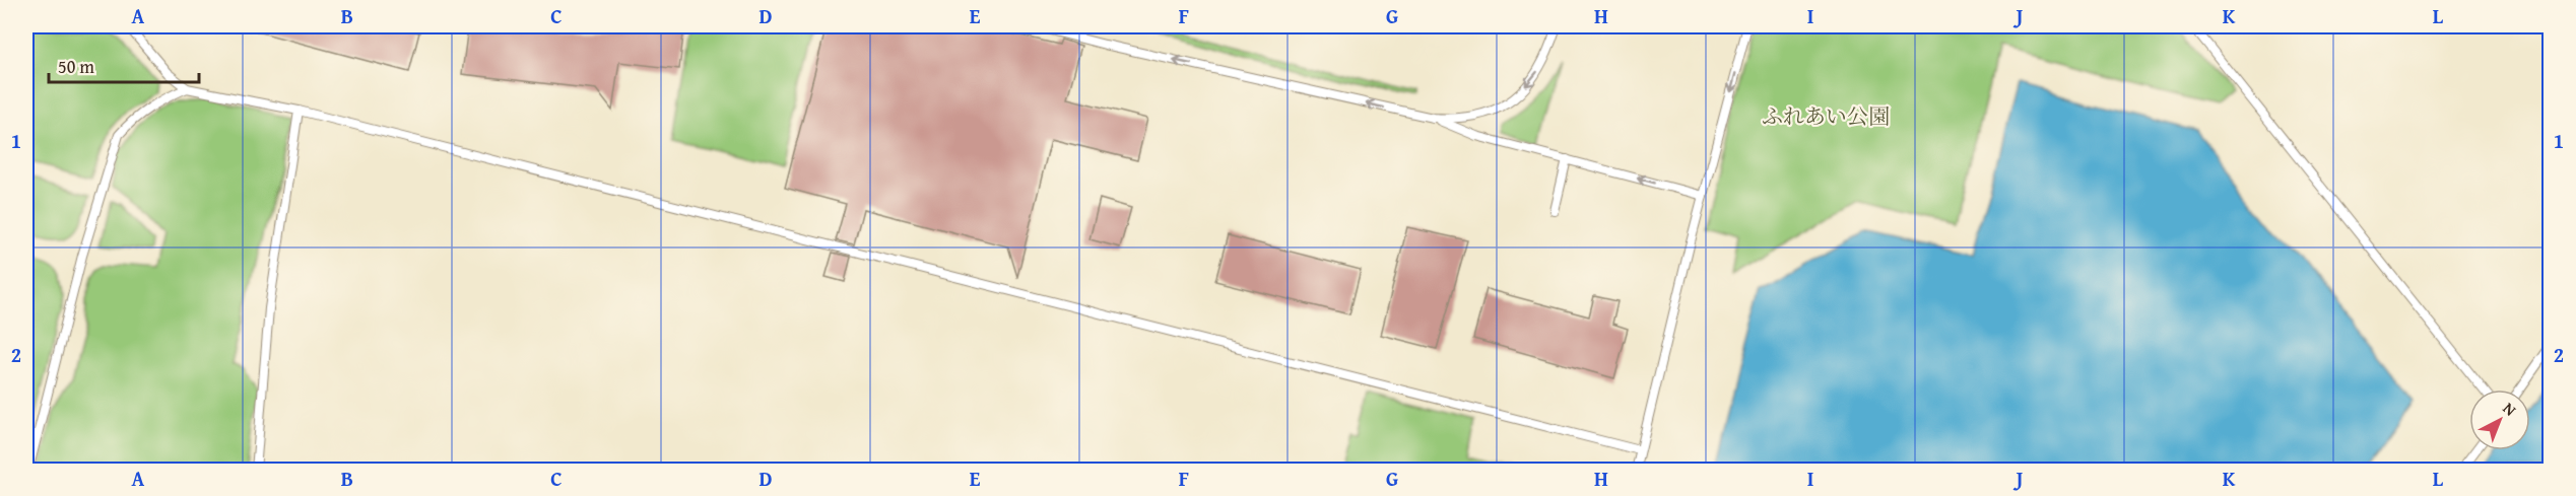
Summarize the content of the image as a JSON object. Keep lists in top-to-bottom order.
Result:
{
  "parks": ["ふれあい公園"],
  "scale_bar": "50 m",
  "north": "top right",
  "grid": {
    "columns": [
      "A",
      "B",
      "C",
      "D",
      "E",
      "F",
      "G",
      "H",
      "I",
      "J",
      "K",
      "L"
    ],
    "rows": ["1", "2"]
  }
}
